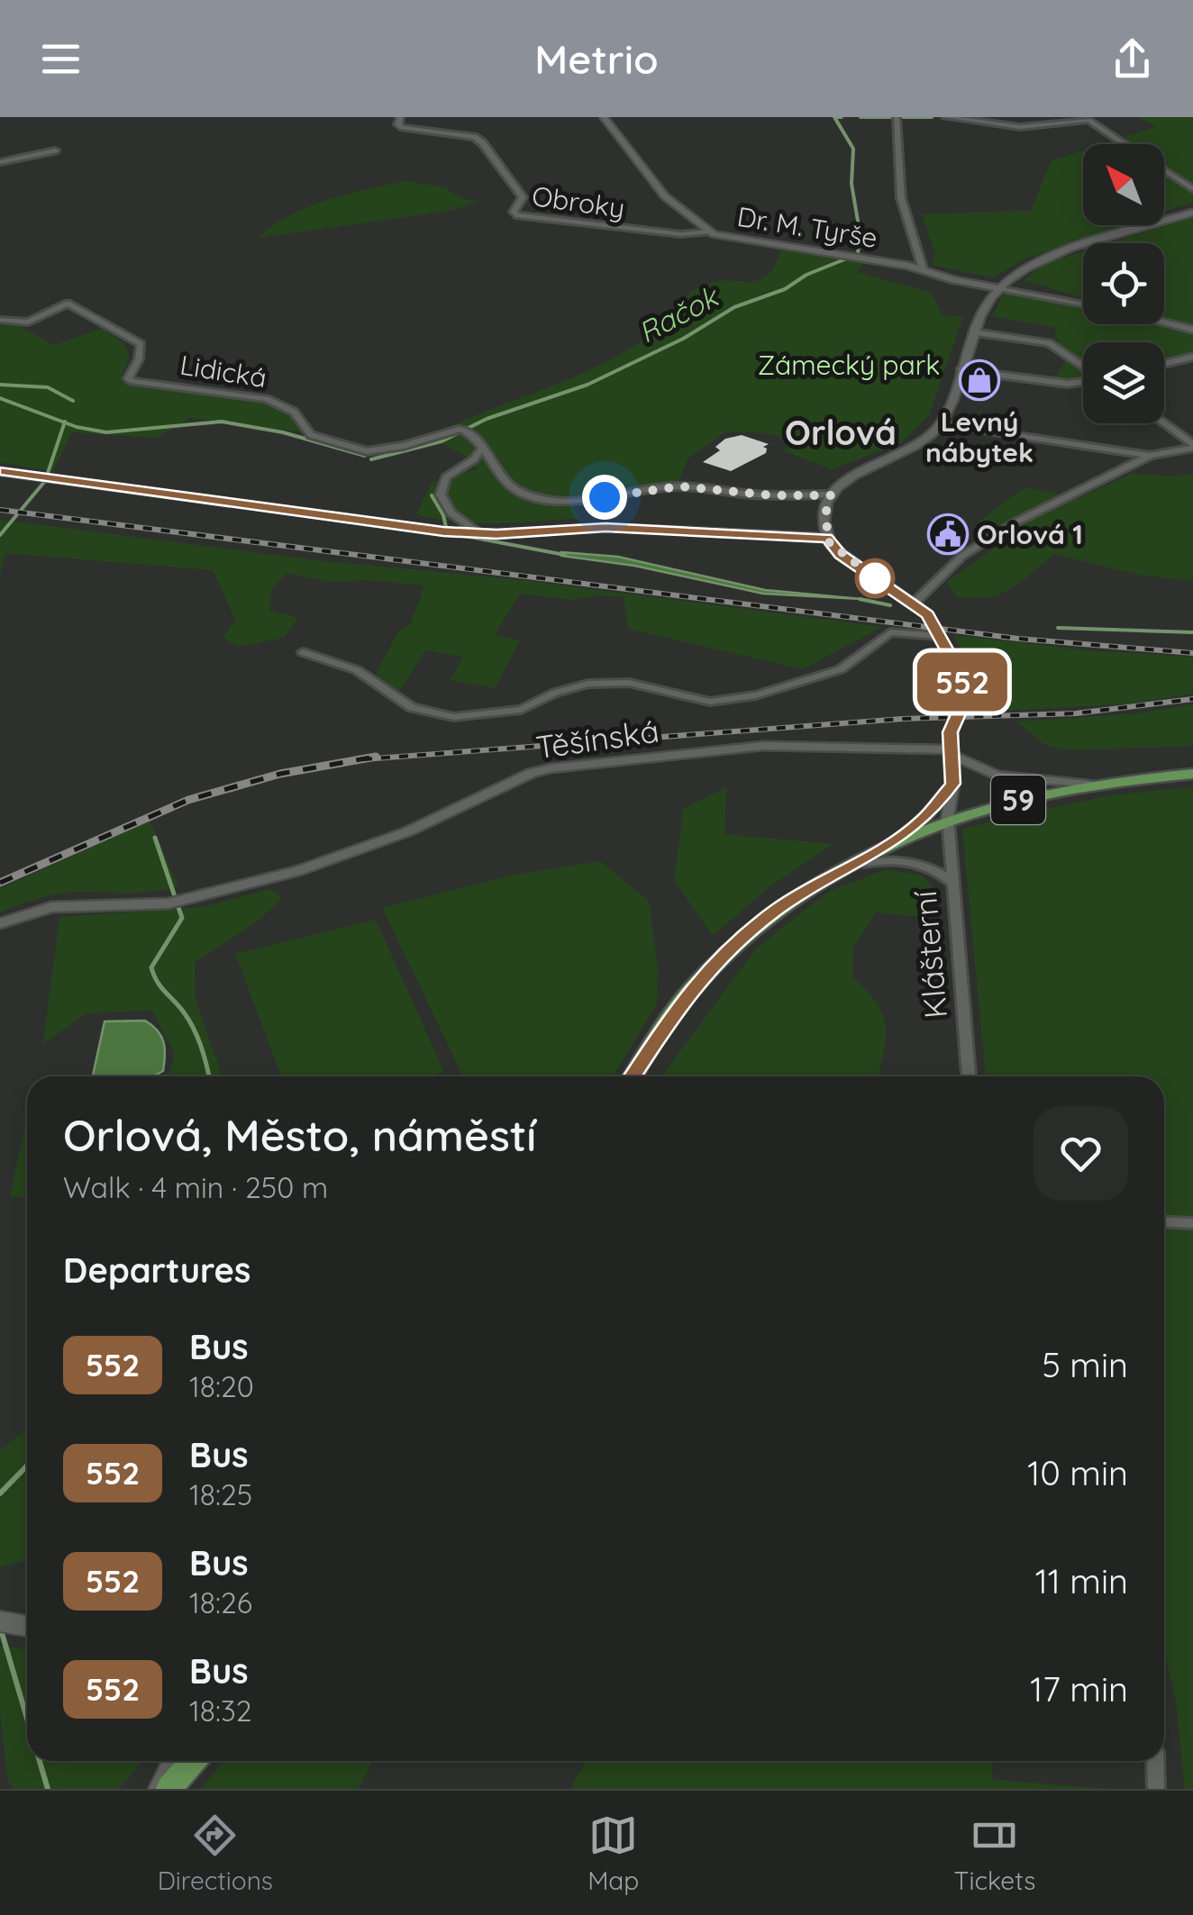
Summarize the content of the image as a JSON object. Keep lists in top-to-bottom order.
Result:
{
  "streets": {
    "main road": ["59"],
    "street": [
      "Obroky",
      "Dr. M. Tyrše",
      "Lidická",
      "Těšínská",
      "Klášterní"
    ]
  },
  "crossings": [
    ["Obroky", "Dr. M. Tyrše"],
    ["59", "Klášterní"]
  ],
  "districts": ["Orlová"],
  "water": ["Račok"],
  "parks": ["Zámecký park"],
  "places": {
    "shop": ["Levný nábytek"],
    "public building": ["Orlová 1"]
  },
  "lines": ["bus line 552"],
  "north": "top left",
  "page": {
    "header": "Metrio",
    "on_map": "552",
    "heading": [
      ["Orlová, Město, náměstí", "Walk · 4 min · 250 m"],
      "Departures"
    ],
    "list": [
      {
        "mark": "552",
        "name": "Bus",
        "note": "18:20",
        "value": "5 min"
      },
      {
        "mark": "552",
        "name": "Bus",
        "note": "18:25",
        "value": "10 min"
      },
      {
        "mark": "552",
        "name": "Bus",
        "note": "18:26",
        "value": "11 min"
      },
      {
        "mark": "552",
        "name": "Bus",
        "note": "18:32",
        "value": "17 min"
      }
    ],
    "tabs": ["Directions", "Map", "Tickets"]
  }
}
